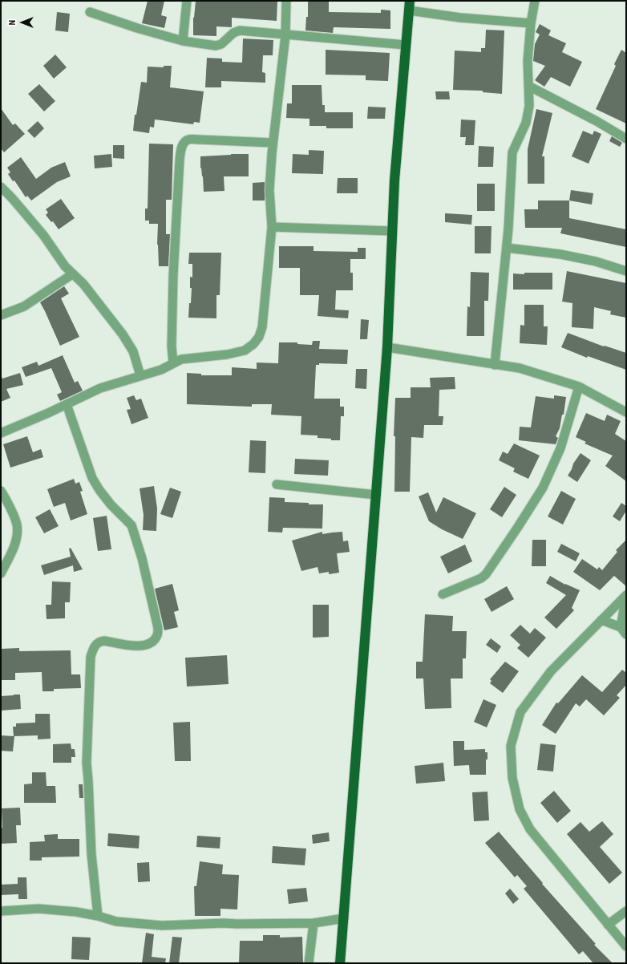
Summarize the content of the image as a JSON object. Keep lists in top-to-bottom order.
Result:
{
  "north": "left"
}
